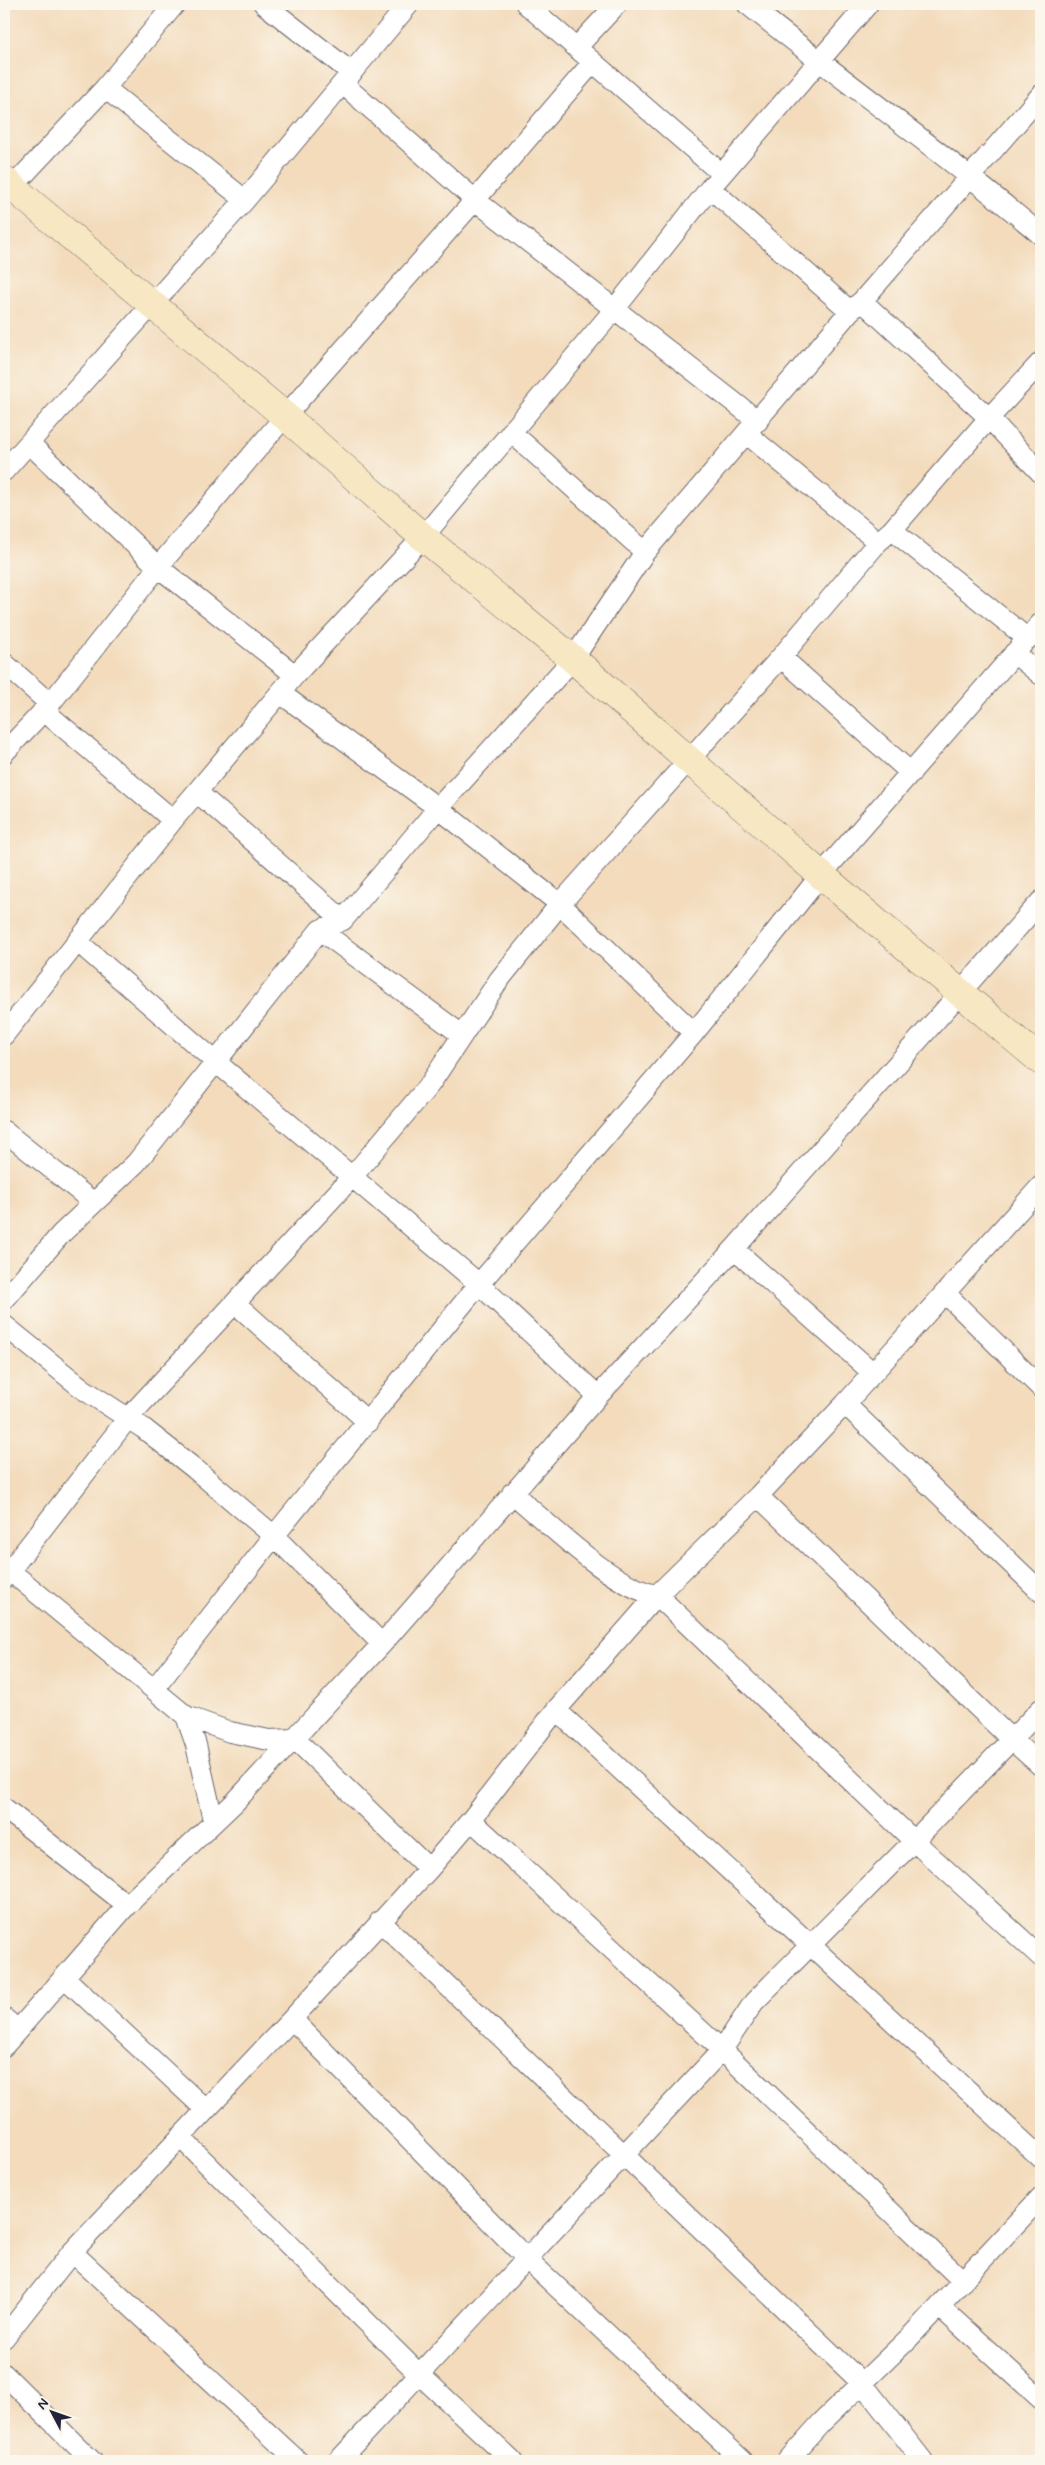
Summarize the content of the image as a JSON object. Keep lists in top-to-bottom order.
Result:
{
  "north": "top left"
}
